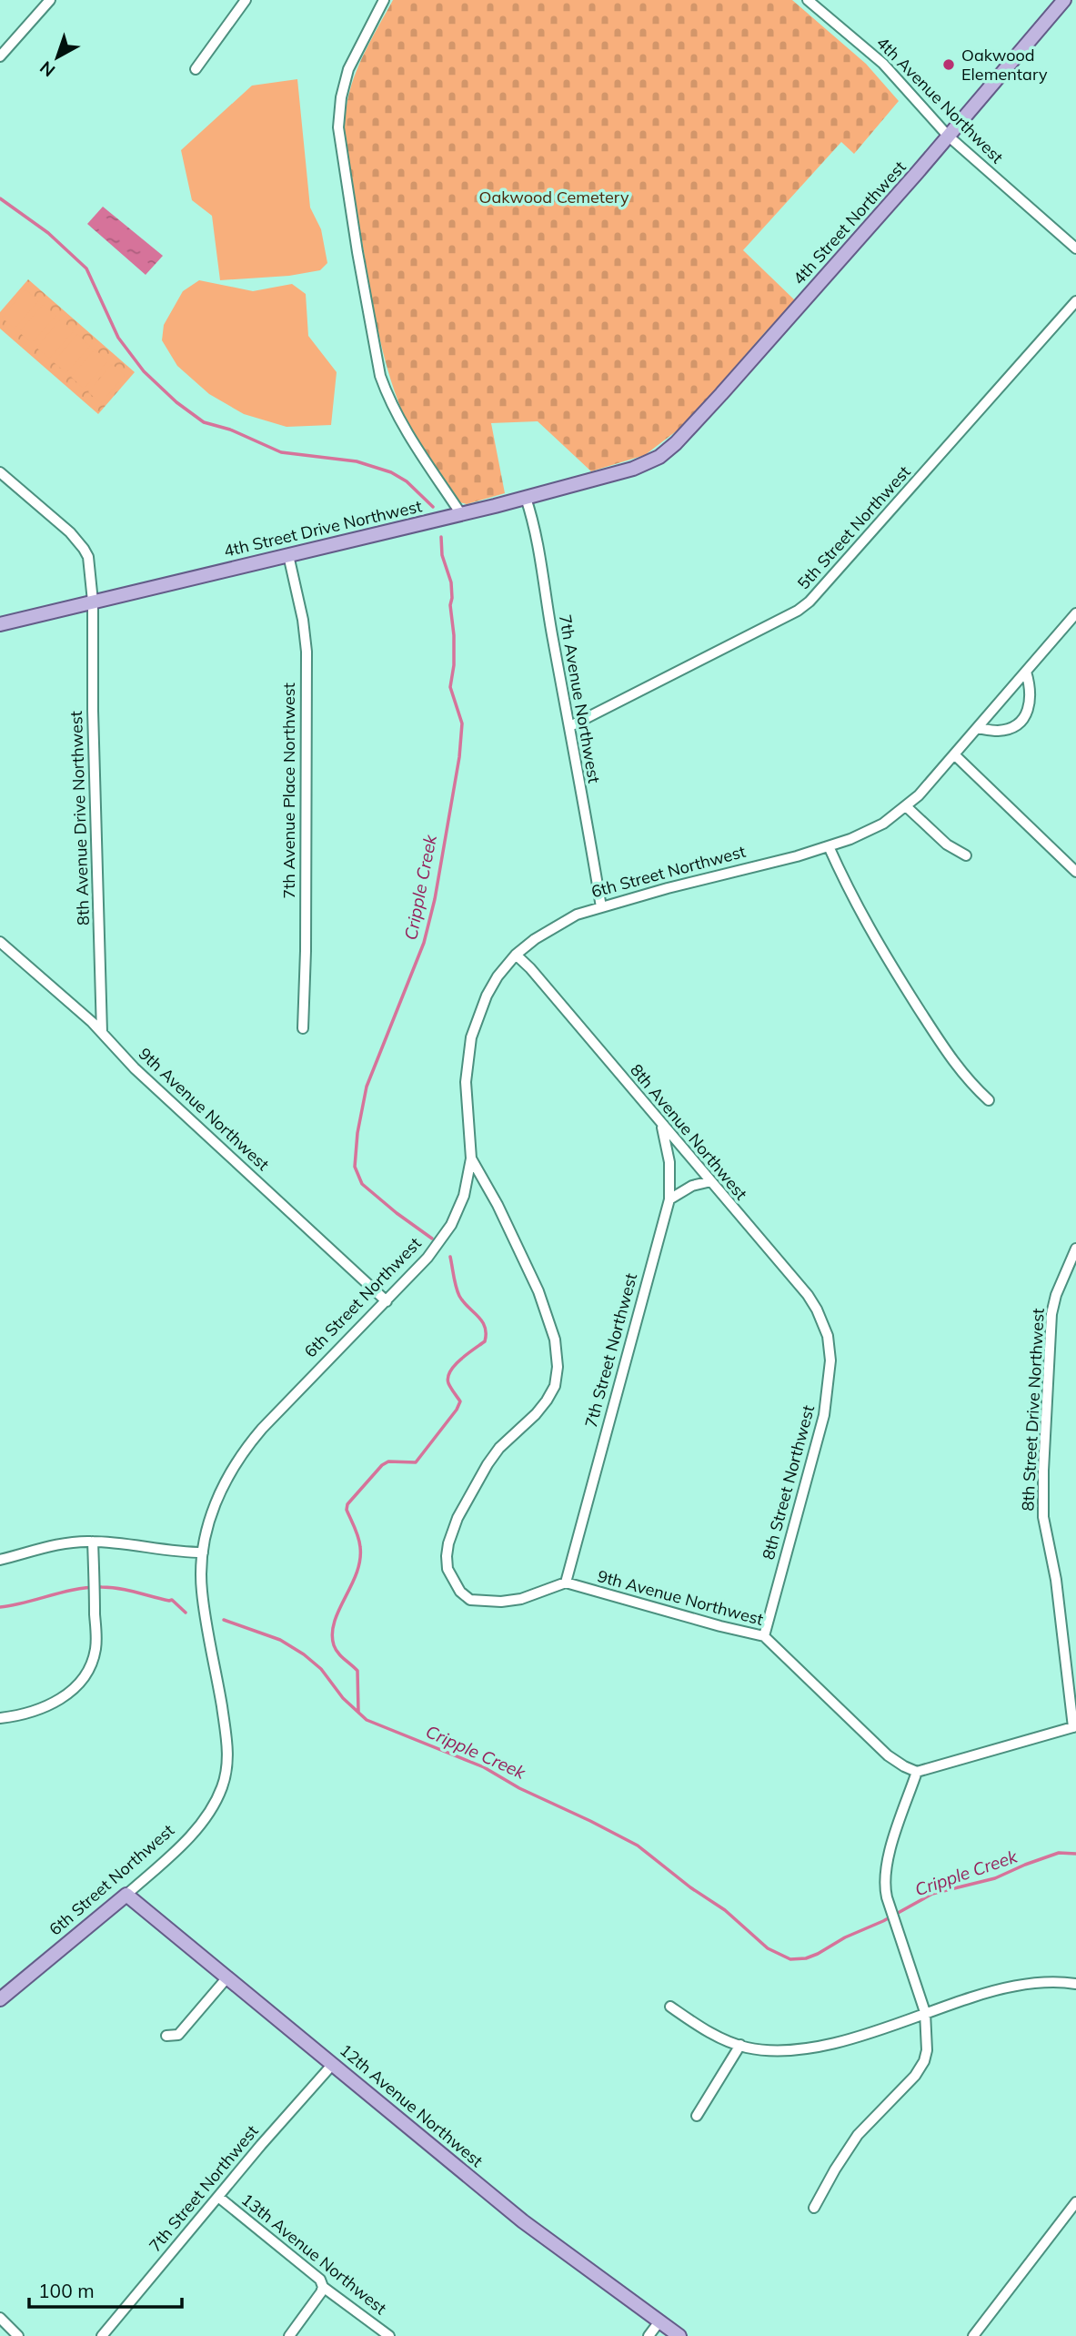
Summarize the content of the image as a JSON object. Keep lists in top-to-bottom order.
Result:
{
  "streets": {
    "main road": [
      "4th Street Northwest",
      "4th Street Drive Northwest",
      "6th Street Northwest",
      "12th Avenue Northwest"
    ],
    "street": [
      "4th Avenue Northwest",
      "5th Street Northwest",
      "7th Avenue Northwest",
      "7th Avenue Place Northwest",
      "8th Avenue Drive Northwest",
      "9th Avenue Northwest",
      "8th Avenue Northwest",
      "7th Street Northwest",
      "8th Street Drive Northwest",
      "8th Street Northwest",
      "13th Avenue Northwest"
    ]
  },
  "crossings": [
    ["4th Avenue Northwest", "4th Street Northwest"],
    ["4th Street Northwest", "4th Street Drive Northwest"],
    ["5th Street Northwest", "7th Avenue Northwest"],
    ["4th Street Drive Northwest", "7th Avenue Northwest"],
    ["4th Street Drive Northwest", "7th Avenue Place Northwest"],
    ["4th Street Drive Northwest", "8th Avenue Drive Northwest"],
    ["7th Avenue Northwest", "6th Street Northwest"],
    ["8th Avenue Drive Northwest", "9th Avenue Northwest"],
    ["6th Street Northwest", "9th Avenue Northwest"],
    ["6th Street Northwest", "8th Avenue Northwest"],
    ["6th Street Northwest", "12th Avenue Northwest"],
    ["9th Avenue Northwest", "7th Street Northwest"],
    ["9th Avenue Northwest", "8th Street Northwest"],
    ["8th Avenue Northwest", "7th Street Northwest"],
    ["8th Avenue Northwest", "8th Street Northwest"],
    ["7th Street Northwest", "12th Avenue Northwest"],
    ["7th Street Northwest", "13th Avenue Northwest"]
  ],
  "water": ["Cripple Creek"],
  "parks": ["Oakwood Cemetery"],
  "places": ["Oakwood Elementary"],
  "scale_bar": "100 m",
  "north": "bottom left"
}
